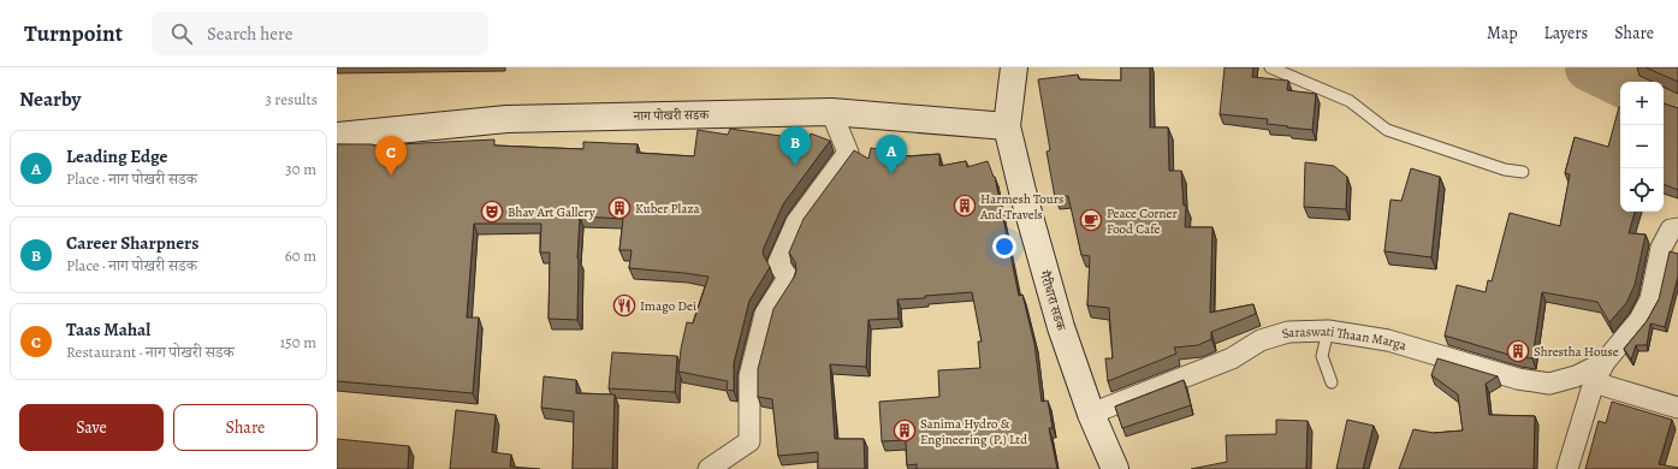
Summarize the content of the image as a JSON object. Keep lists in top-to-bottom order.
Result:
{
  "streets": {
    "main road": ["नाग पोखरी सडक", "गैरीधारा सडक"],
    "street": ["Saraswati Thaan Marga"]
  },
  "crossings": [
    ["नाग पोखरी सडक", "गैरीधारा सडक"],
    ["गैरीधारा सडक", "Saraswati Thaan Marga"]
  ],
  "places": {
    "building": [
      "Harmesh Tours And Travels",
      "Kuber Plaza",
      "Shrestha House",
      "Sanima Hydro & Engineering (P.) Ltd"
    ],
    "theatre": ["Bhav Art Gallery"],
    "cafe": ["Peace Corner Food Cafe"],
    "restaurant": ["Imago Dei"]
  },
  "page": {
    "header": "Turnpoint",
    "search": "Search here",
    "nav": ["Map", "Layers", "Share"],
    "heading": ["Nearby", "3 results"],
    "map_buttons": ["+", "−"],
    "pins": ["B", "A", "C"],
    "list": [
      {
        "mark": "A",
        "name": "Leading Edge",
        "note": "Place · नाग पोखरी सडक",
        "value": "30 m"
      },
      {
        "mark": "B",
        "name": "Career Sharpners",
        "note": "Place · नाग पोखरी सडक",
        "value": "60 m"
      },
      {
        "mark": "C",
        "name": "Taas Mahal",
        "note": "Restaurant · नाग पोखरी सडक",
        "value": "150 m"
      }
    ],
    "buttons": ["Save", "Share"]
  }
}
